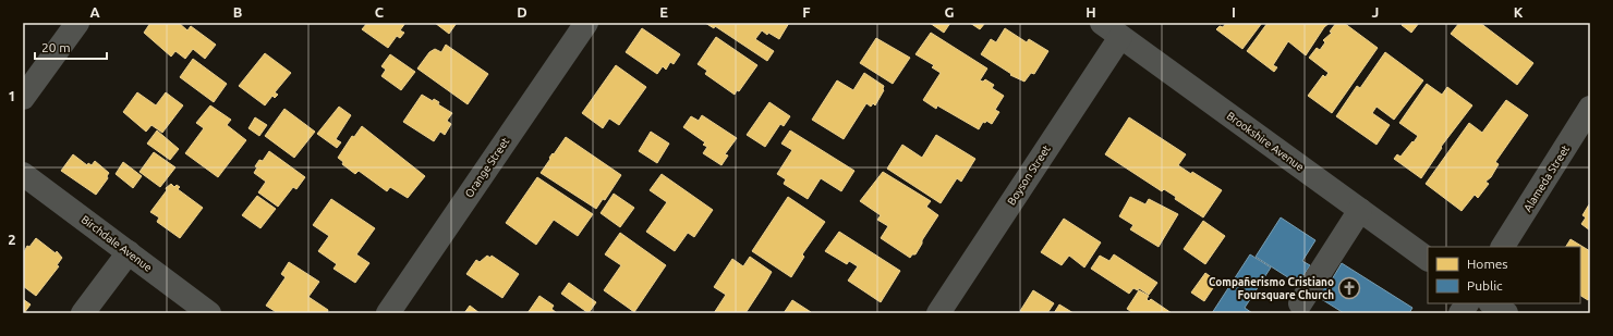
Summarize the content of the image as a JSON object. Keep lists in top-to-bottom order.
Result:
{
  "streets": {
    "street": [
      "Brookshire Avenue",
      "Orange Street",
      "Boyson Street",
      "Alameda Street",
      "Birchdale Avenue"
    ]
  },
  "crossings": [
    ["Brookshire Avenue", "Boyson Street"]
  ],
  "places": {
    "church": ["Compañerismo Cristiano Foursquare Church"]
  },
  "legend": ["Homes", "Public"],
  "scale_bar": "20 m",
  "grid": {
    "columns": [
      "A",
      "B",
      "C",
      "D",
      "E",
      "F",
      "G",
      "H",
      "I",
      "J",
      "K"
    ],
    "rows": ["1", "2"]
  }
}
